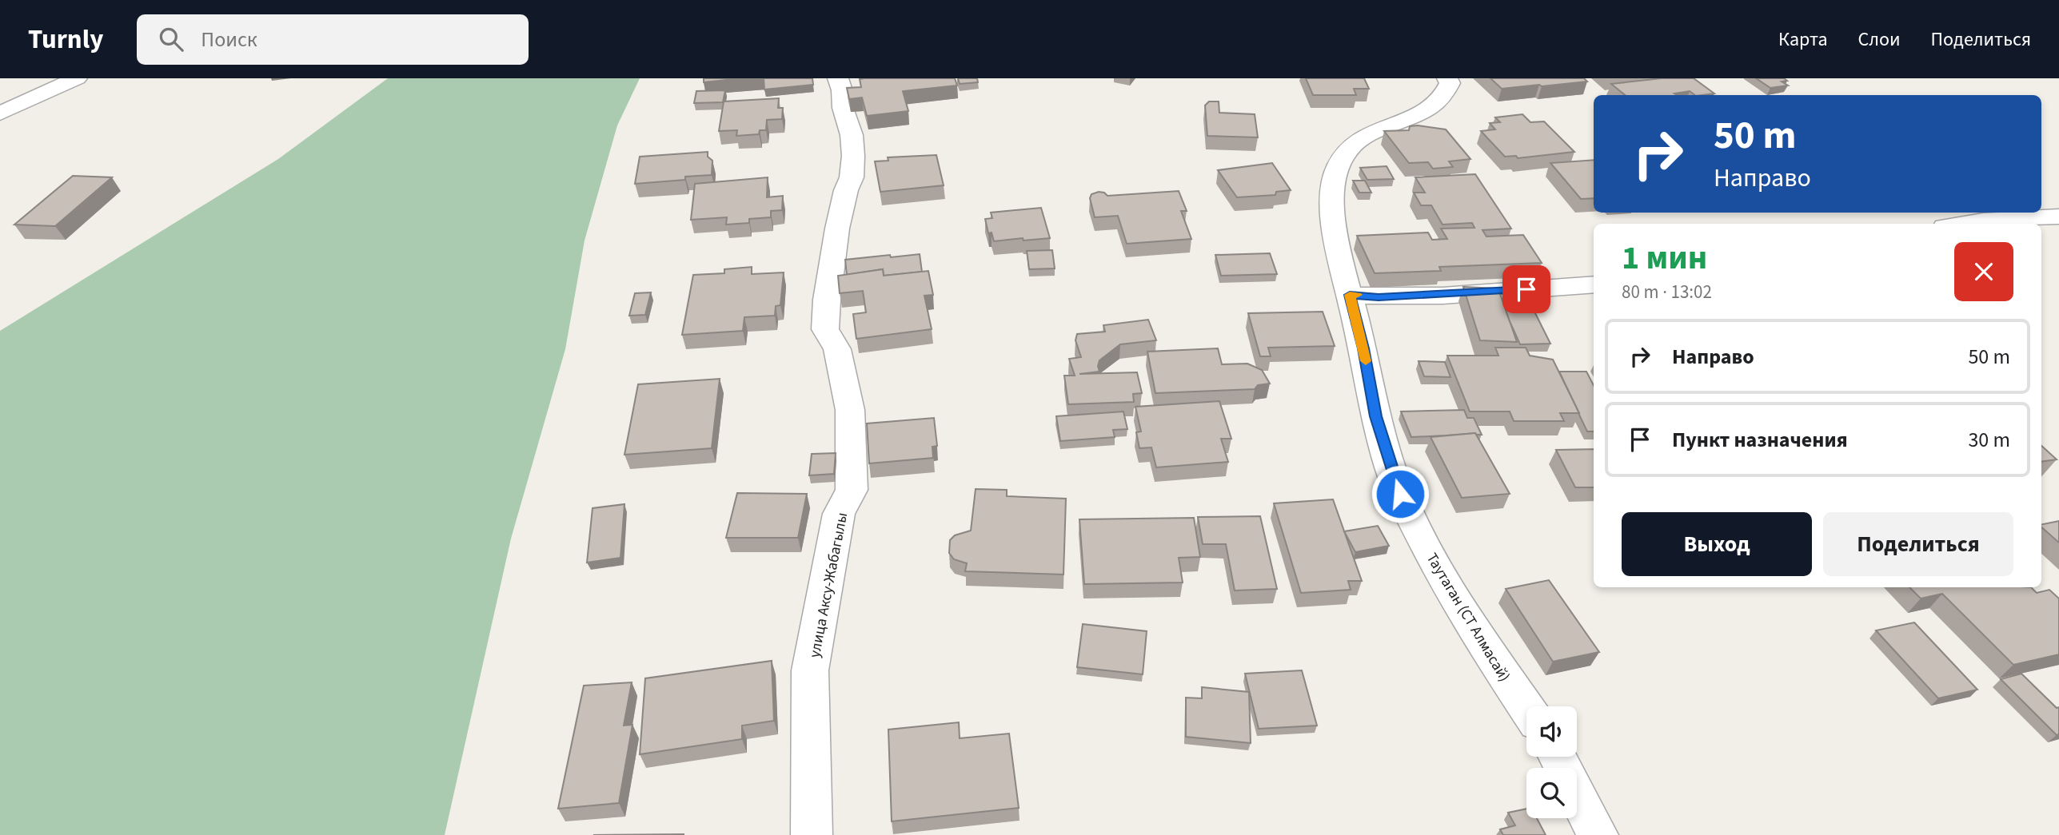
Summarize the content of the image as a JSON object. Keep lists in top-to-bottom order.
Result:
{
  "streets": {
    "street": ["улица Аксу-Жабагылы", "Таутаган (СТ Алмасай)"]
  },
  "page": {
    "header": "Turnly",
    "search": "Поиск",
    "nav": ["Карта", "Слои", "Поделиться"],
    "turn": ["50 m", "Направо"],
    "heading": ["1 мин", "80 m · 13:02"],
    "list": [
      {
        "name": "Направо",
        "value": "50 m"
      },
      {
        "name": "Пункт назначения",
        "value": "30 m"
      }
    ],
    "buttons": ["Выход", "Поделиться"]
  }
}
